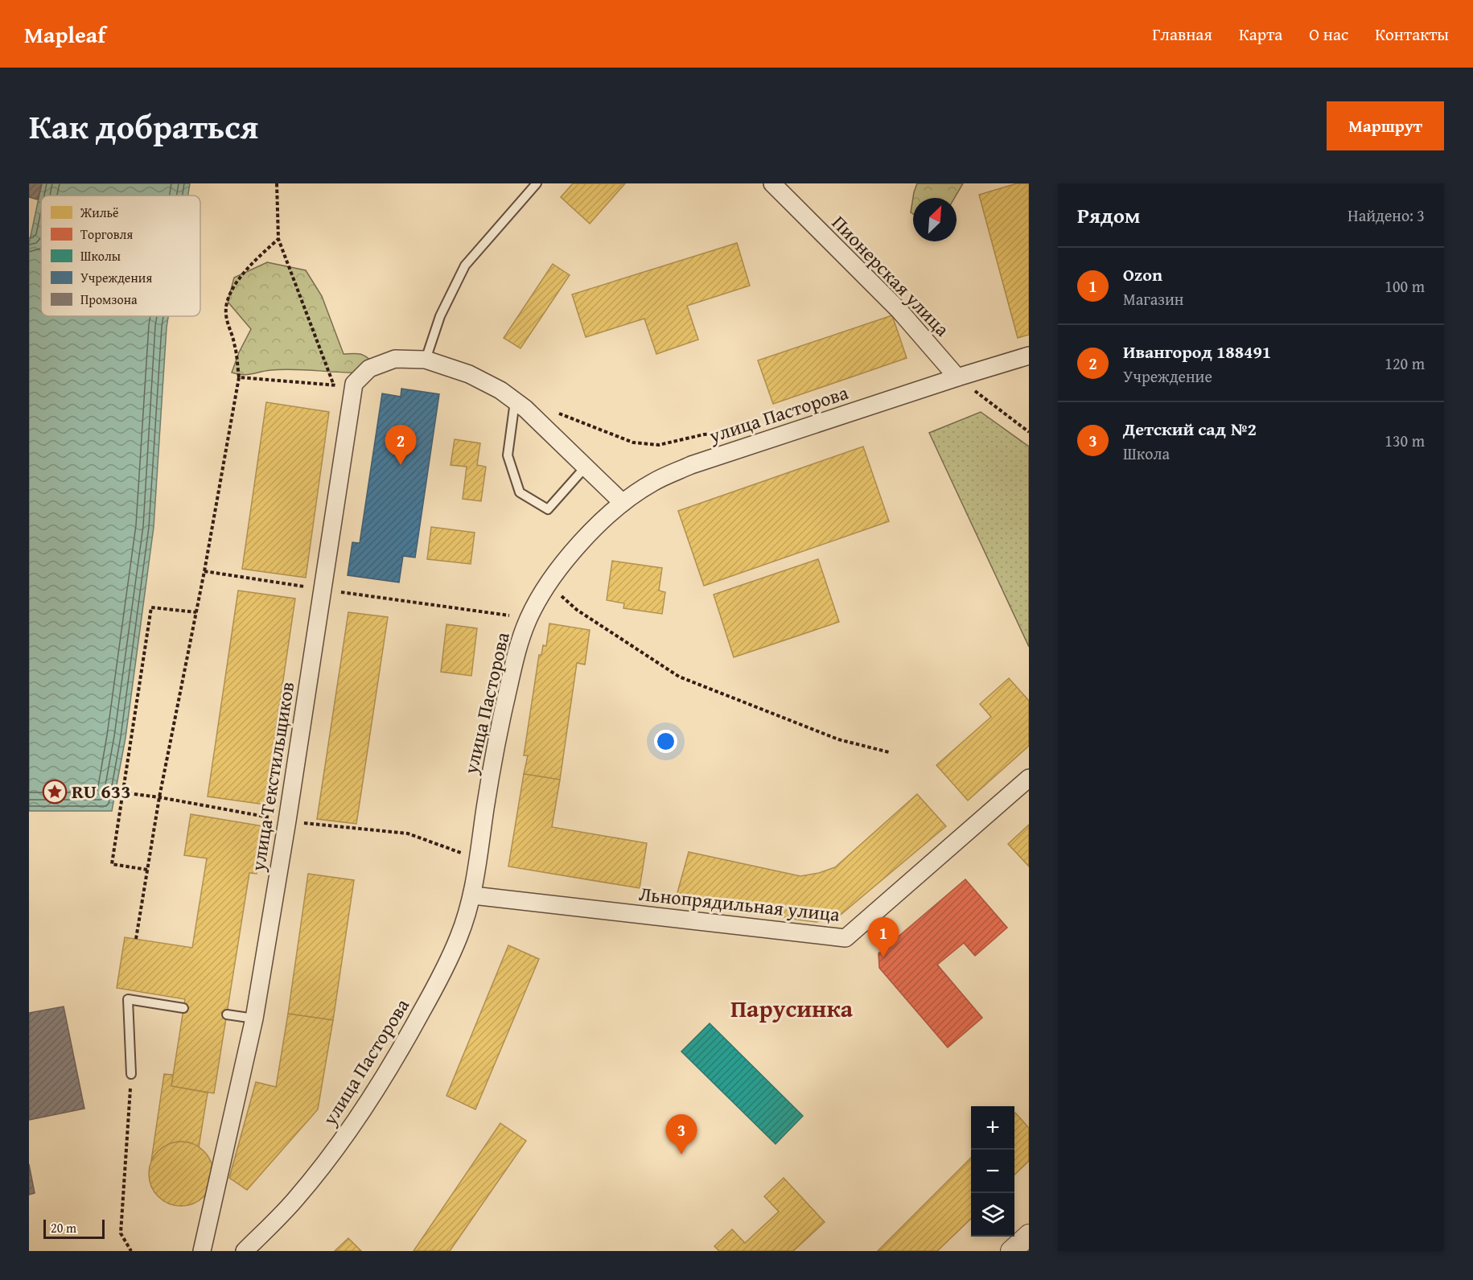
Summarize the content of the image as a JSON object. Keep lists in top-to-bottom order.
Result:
{
  "streets": {
    "street": [
      "Пионерская улица",
      "улица Пасторова",
      "улица Текстильщиков",
      "Льнопрядильная улица"
    ]
  },
  "crossings": [
    ["Пионерская улица", "улица Пасторова"],
    ["улица Пасторова", "Льнопрядильная улица"]
  ],
  "districts": ["Парусинка"],
  "places": {
    "place": ["RU 633"]
  },
  "legend": [
    "Жильё",
    "Торговля",
    "Школы",
    "Учреждения",
    "Промзона"
  ],
  "scale_bar": "20 m",
  "north": "top right",
  "page": {
    "header": "Mapleaf",
    "nav": [
      "Главная",
      "Карта",
      "О нас",
      "Контакты"
    ],
    "title": "Как добраться",
    "buttons": "Маршрут",
    "heading": ["Рядом", "Найдено: 3"],
    "list": [
      {
        "mark": "1",
        "name": "Ozon",
        "note": "Магазин",
        "value": "100 m"
      },
      {
        "mark": "2",
        "name": "Ивангород 188491",
        "note": "Учреждение",
        "value": "120 m"
      },
      {
        "mark": "3",
        "name": "Детский сад №2",
        "note": "Школа",
        "value": "130 m"
      }
    ],
    "pins": ["2", "1", "3"],
    "map_buttons": ["+", "−"],
    "scale": "20 m"
  }
}
